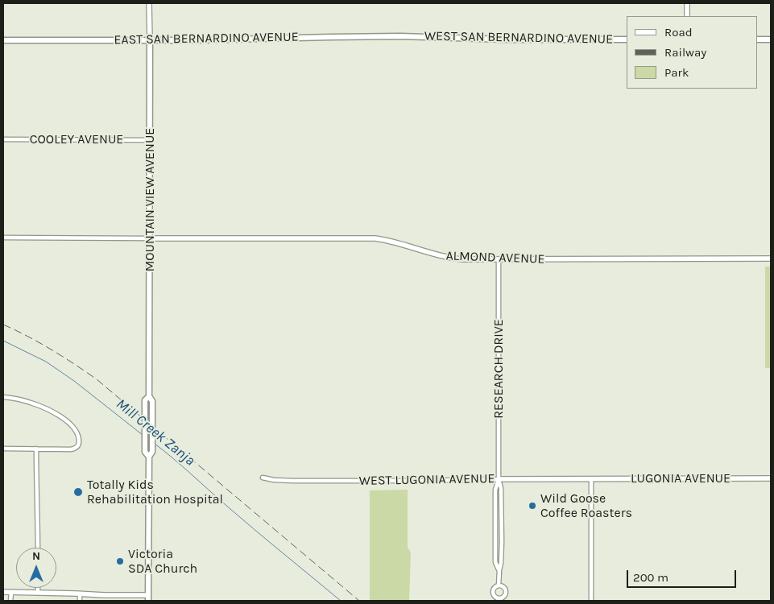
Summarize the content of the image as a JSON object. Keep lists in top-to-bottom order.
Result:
{
  "streets": {
    "main road": ["WEST SAN BERNARDINO AVENUE", "EAST SAN BERNARDINO AVENUE", "MOUNTAIN VIEW AVENUE"],
    "street": [
      "COOLEY AVENUE",
      "ALMOND AVENUE",
      "RESEARCH DRIVE",
      "LUGONIA AVENUE",
      "WEST LUGONIA AVENUE"
    ]
  },
  "crossings": [
    ["WEST SAN BERNARDINO AVENUE", "EAST SAN BERNARDINO AVENUE"],
    ["EAST SAN BERNARDINO AVENUE", "MOUNTAIN VIEW AVENUE"],
    ["COOLEY AVENUE", "MOUNTAIN VIEW AVENUE"],
    ["MOUNTAIN VIEW AVENUE", "ALMOND AVENUE"],
    ["ALMOND AVENUE", "RESEARCH DRIVE"],
    ["RESEARCH DRIVE", "WEST LUGONIA AVENUE"],
    ["LUGONIA AVENUE", "WEST LUGONIA AVENUE"]
  ],
  "water": ["Mill Creek Zanja"],
  "places": ["Totally Kids Rehabilitation Hospital", "Wild Goose Coffee Roasters", "Victoria SDA Church"],
  "legend": ["Road", "Railway", "Park"],
  "scale_bar": "200 m",
  "north": "top"
}
